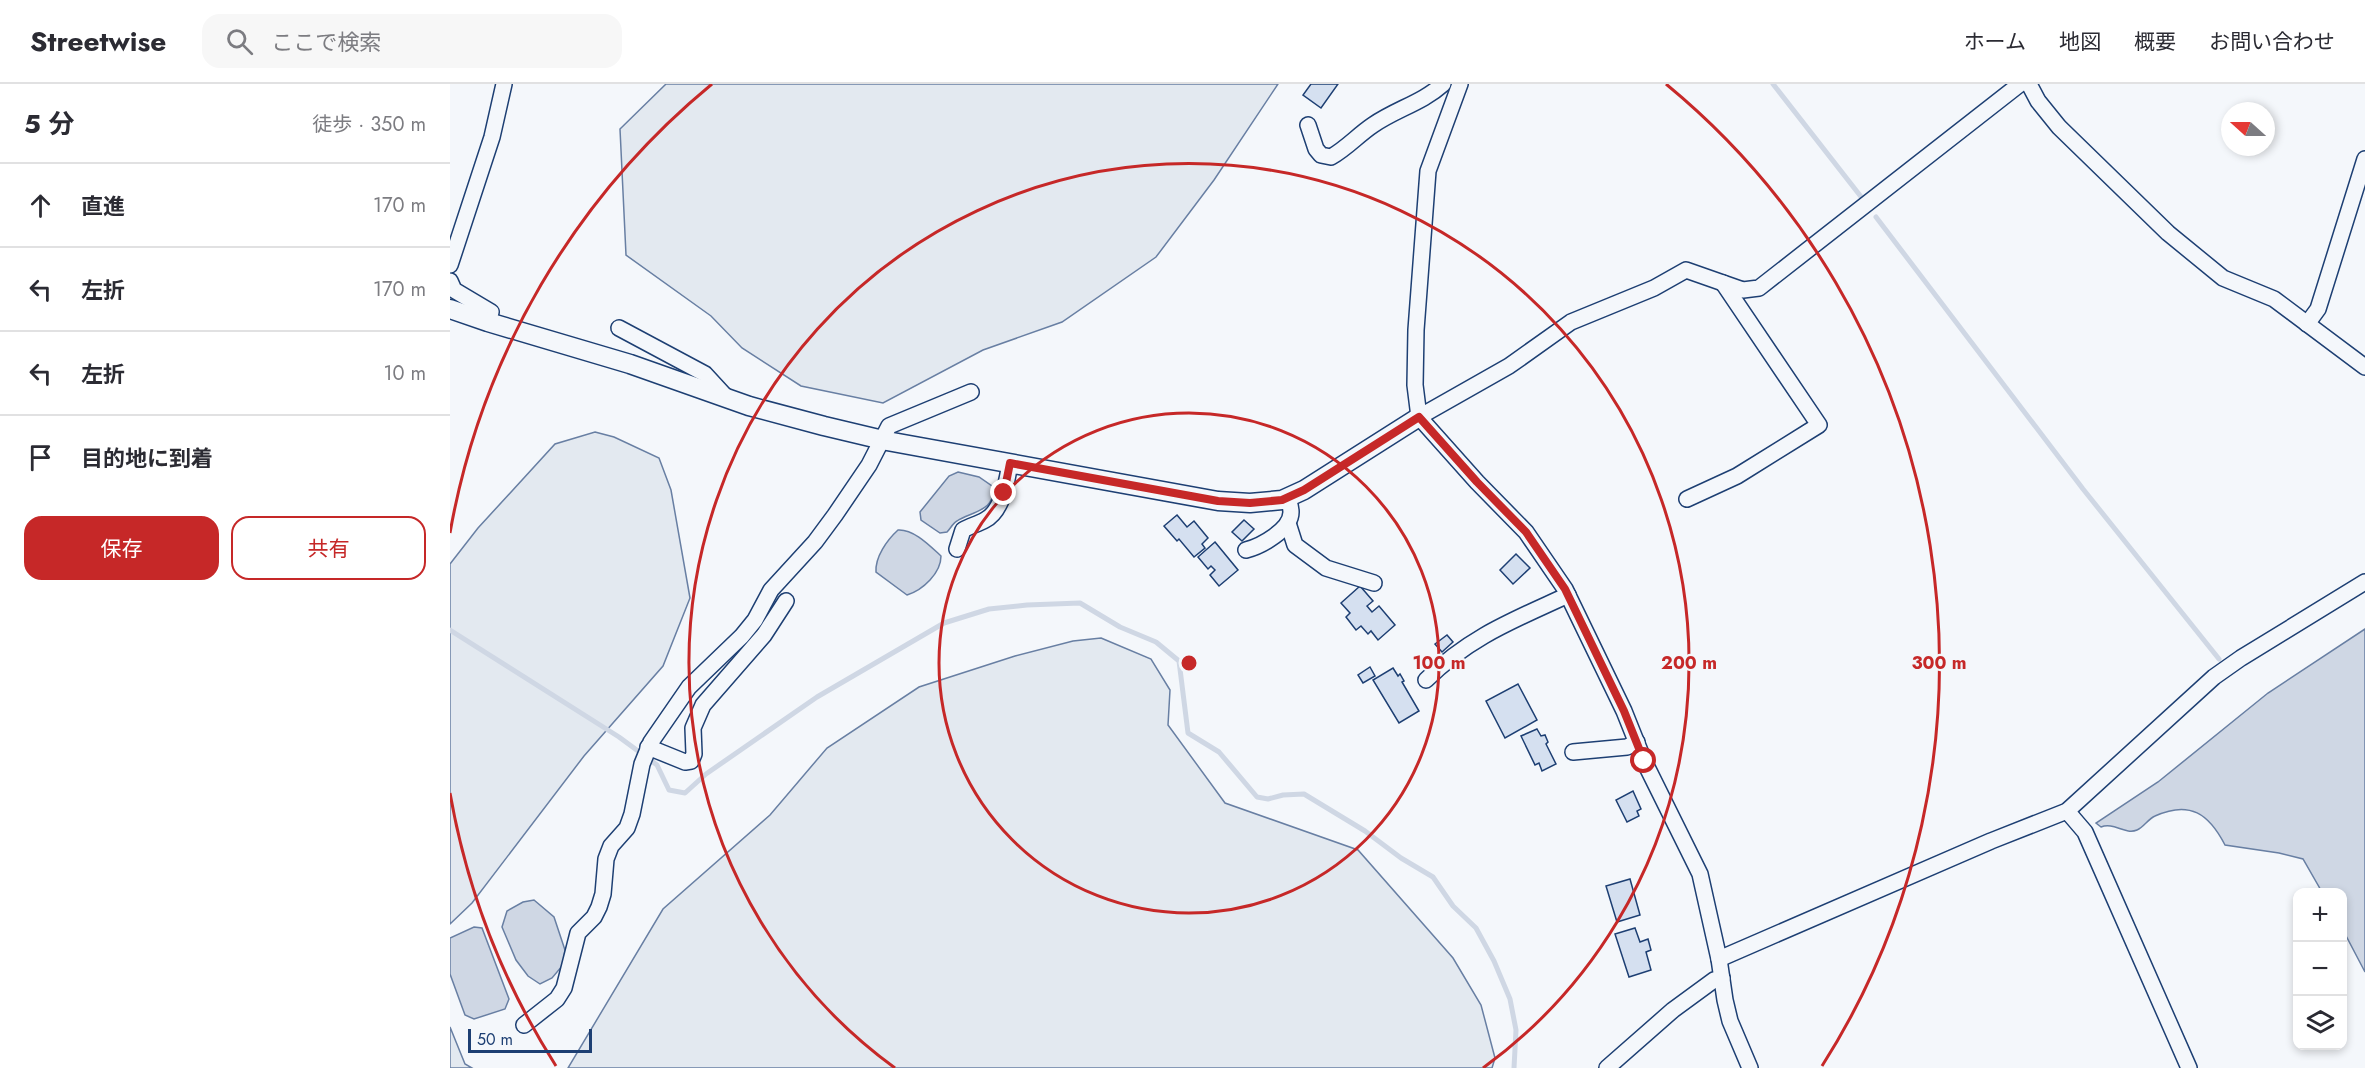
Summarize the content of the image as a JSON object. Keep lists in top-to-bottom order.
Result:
{
  "scale_bar": "50 m",
  "north": "left",
  "page": {
    "header": "Streetwise",
    "search": "ここで検索",
    "nav": [
      "ホーム",
      "地図",
      "概要",
      "お問い合わせ"
    ],
    "heading": ["5 分", "徒歩 · 350 m"],
    "list": [
      ["直進", "170 m"],
      ["左折", "170 m"],
      ["左折", "10 m"],
      "目的地に到着"
    ],
    "buttons": ["保存", "共有"],
    "map_buttons": ["+", "−"],
    "scale": "50 m"
  },
  "rings": ["100 m", "200 m", "300 m"]
}
